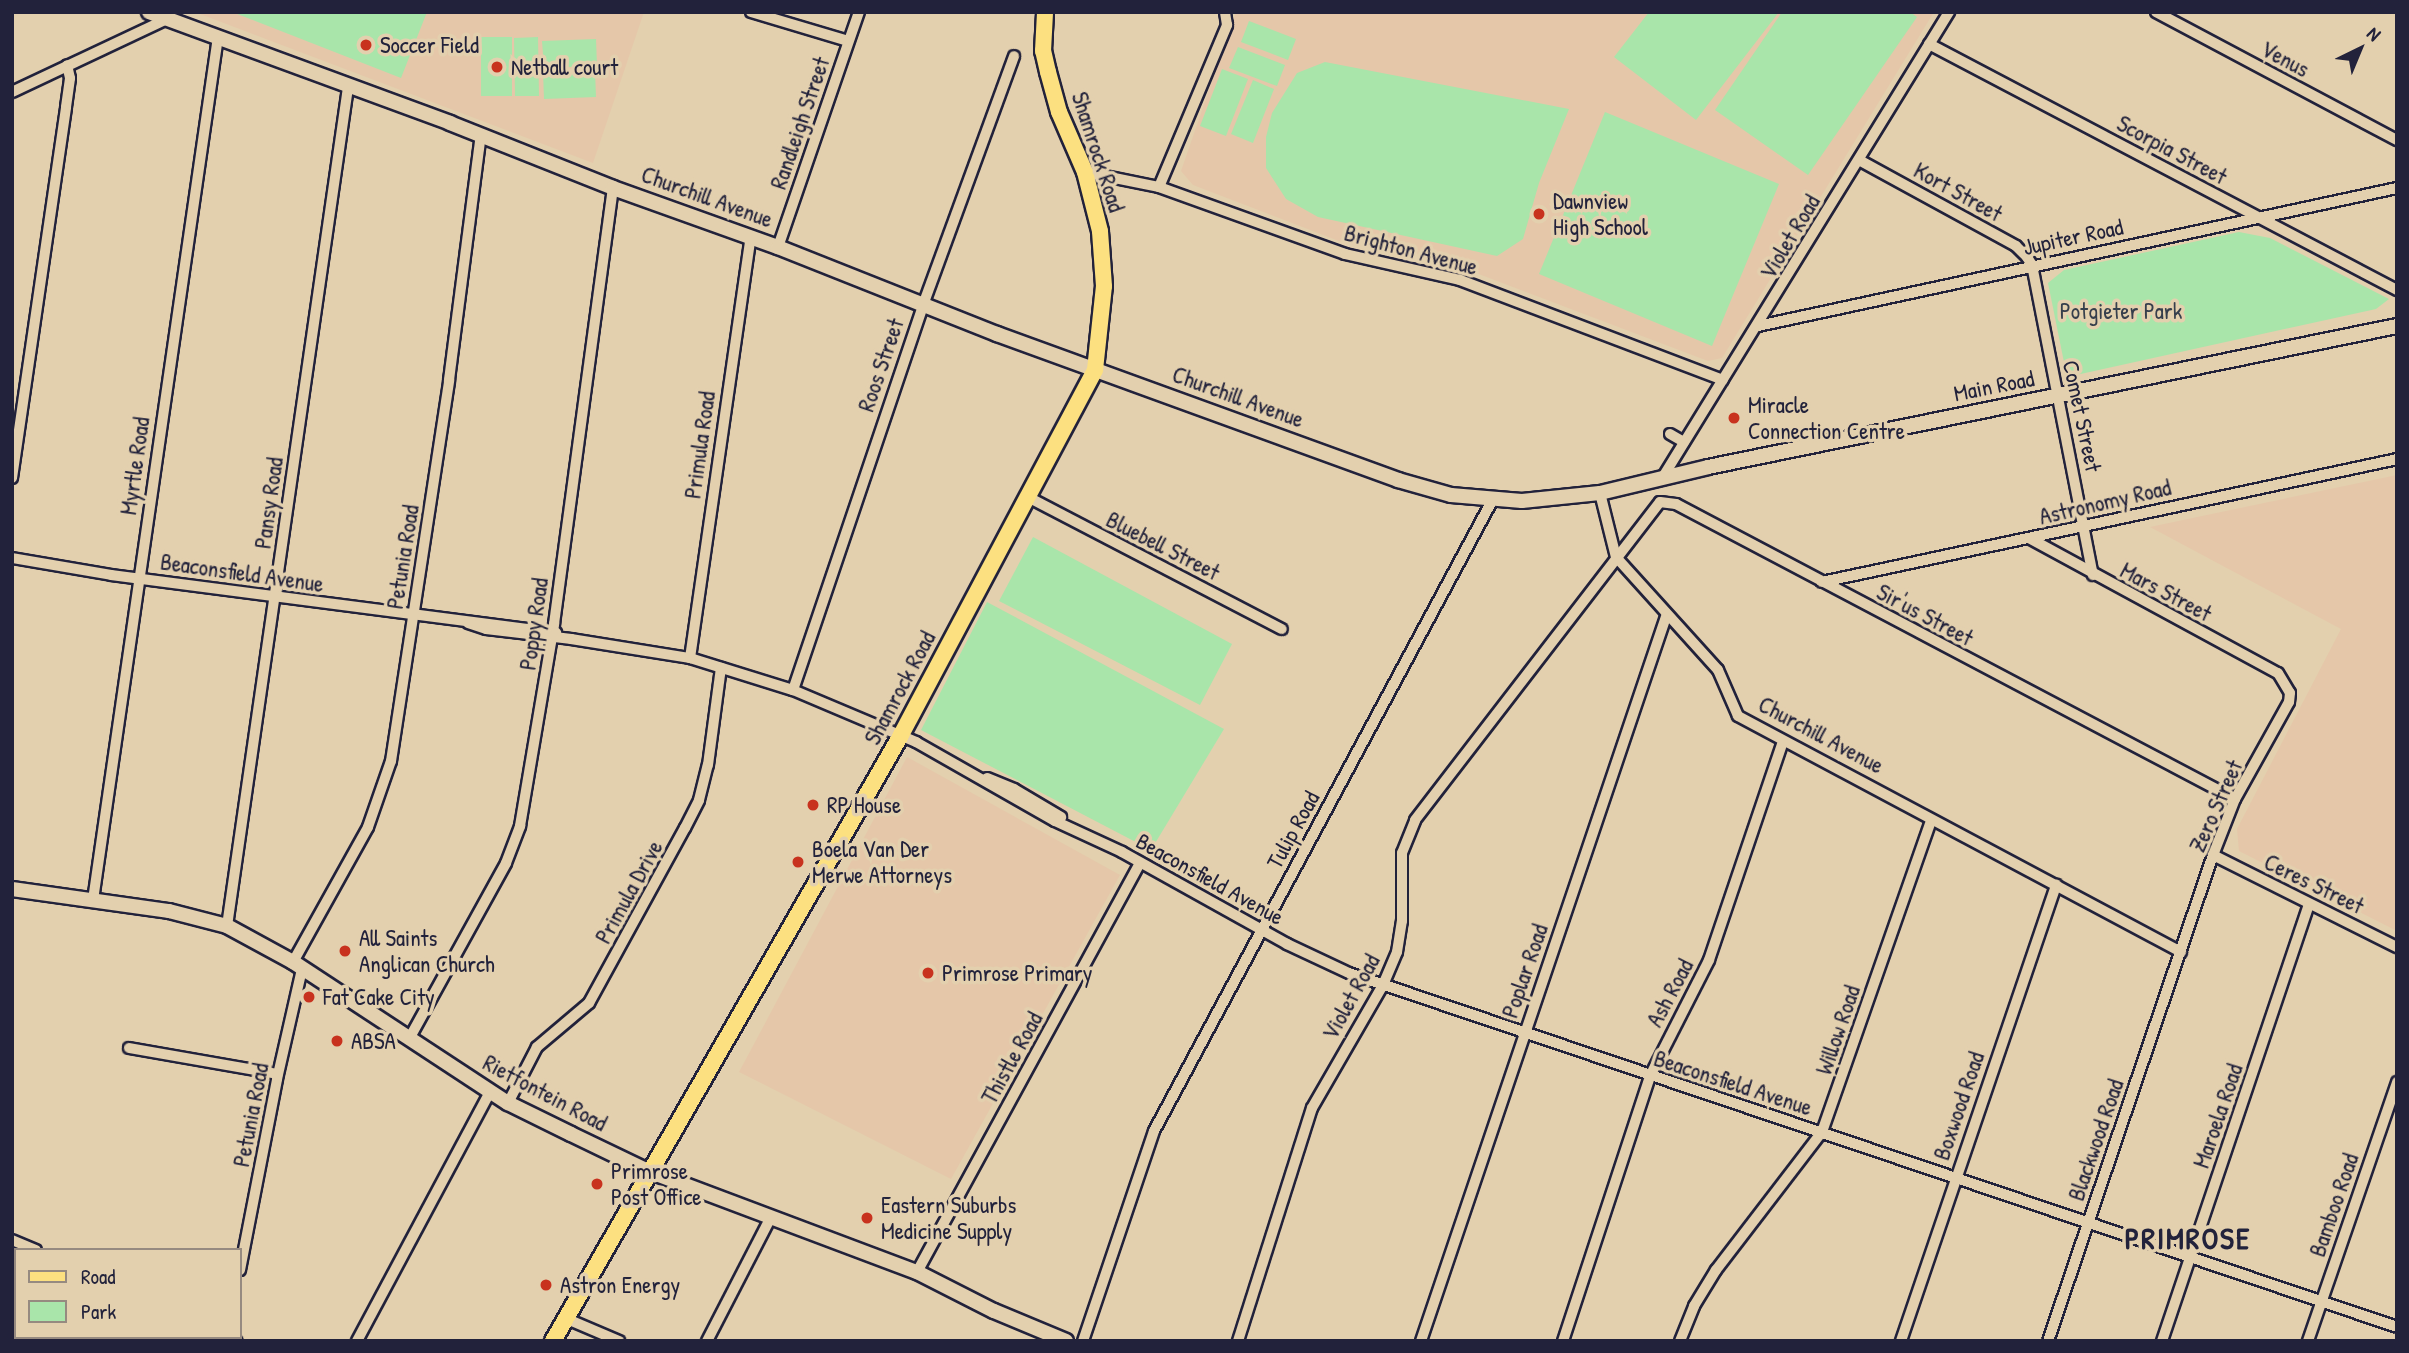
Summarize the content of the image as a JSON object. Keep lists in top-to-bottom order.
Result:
{
  "streets": {
    "main road": ["Shamrock Road"],
    "street": [
      "Venus",
      "Randleigh Street",
      "Scorpia Street",
      "Kort Street",
      "Churchill Avenue",
      "Violet Road",
      "Jupiter Road",
      "Brighton Avenue",
      "Roos Street",
      "Main Road",
      "Comet Street",
      "Primula Road",
      "Myrtle Road",
      "Astronomy Road",
      "Pansy Road",
      "Bluebell Street",
      "Petunia Road",
      "Beaconsfield Avenue",
      "Mars Street",
      "Sir'us Street",
      "Poppy Road",
      "Zero Street",
      "Tulip Road",
      "Ceres Street",
      "Primula Drive",
      "Poplar Road",
      "Ash Road",
      "Willow Road",
      "Thistle Road",
      "Rietfontein Road",
      "Boxwood Road",
      "Maroela Road",
      "Blackwood Road",
      "Bamboo Road"
    ]
  },
  "crossings": [
    ["Randleigh Street", "Churchill Avenue"],
    ["Scorpia Street", "Violet Road"],
    ["Scorpia Street", "Jupiter Road"],
    ["Shamrock Road", "Churchill Avenue"],
    ["Shamrock Road", "Brighton Avenue"],
    ["Shamrock Road", "Bluebell Street"],
    ["Shamrock Road", "Beaconsfield Avenue"],
    ["Shamrock Road", "Rietfontein Road"],
    ["Kort Street", "Violet Road"],
    ["Kort Street", "Jupiter Road"],
    ["Kort Street", "Comet Street"],
    ["Churchill Avenue", "Violet Road"],
    ["Churchill Avenue", "Roos Street"],
    ["Churchill Avenue", "Main Road"],
    ["Churchill Avenue", "Primula Road"],
    ["Churchill Avenue", "Myrtle Road"],
    ["Churchill Avenue", "Pansy Road"],
    ["Churchill Avenue", "Petunia Road"],
    ["Churchill Avenue", "Sir'us Street"],
    ["Churchill Avenue", "Poppy Road"],
    ["Churchill Avenue", "Zero Street"],
    ["Churchill Avenue", "Tulip Road"],
    ["Churchill Avenue", "Poplar Road"],
    ["Churchill Avenue", "Ash Road"],
    ["Churchill Avenue", "Willow Road"],
    ["Churchill Avenue", "Boxwood Road"],
    ["Churchill Avenue", "Blackwood Road"],
    ["Violet Road", "Jupiter Road"],
    ["Violet Road", "Brighton Avenue"],
    ["Violet Road", "Main Road"],
    ["Violet Road", "Beaconsfield Avenue"],
    ["Violet Road", "Sir'us Street"],
    ["Jupiter Road", "Comet Street"],
    ["Roos Street", "Beaconsfield Avenue"],
    ["Main Road", "Comet Street"],
    ["Comet Street", "Astronomy Road"],
    ["Comet Street", "Mars Street"],
    ["Primula Road", "Beaconsfield Avenue"],
    ["Myrtle Road", "Beaconsfield Avenue"],
    ["Myrtle Road", "Rietfontein Road"],
    ["Astronomy Road", "Mars Street"],
    ["Astronomy Road", "Sir'us Street"],
    ["Pansy Road", "Beaconsfield Avenue"],
    ["Pansy Road", "Rietfontein Road"],
    ["Petunia Road", "Beaconsfield Avenue"],
    ["Petunia Road", "Rietfontein Road"],
    ["Beaconsfield Avenue", "Poppy Road"],
    ["Beaconsfield Avenue", "Tulip Road"],
    ["Beaconsfield Avenue", "Primula Drive"],
    ["Beaconsfield Avenue", "Poplar Road"],
    ["Beaconsfield Avenue", "Ash Road"],
    ["Beaconsfield Avenue", "Willow Road"],
    ["Beaconsfield Avenue", "Thistle Road"],
    ["Beaconsfield Avenue", "Boxwood Road"],
    ["Beaconsfield Avenue", "Maroela Road"],
    ["Beaconsfield Avenue", "Blackwood Road"],
    ["Beaconsfield Avenue", "Bamboo Road"],
    ["Mars Street", "Zero Street"],
    ["Sir'us Street", "Zero Street"],
    ["Poppy Road", "Rietfontein Road"],
    ["Zero Street", "Ceres Street"],
    ["Zero Street", "Blackwood Road"],
    ["Ceres Street", "Maroela Road"],
    ["Primula Drive", "Rietfontein Road"],
    ["Thistle Road", "Rietfontein Road"]
  ],
  "districts": ["PRIMROSE"],
  "parks": ["Potgieter Park"],
  "places": [
    "Soccer Field",
    "Netball court",
    "Dawnview High School",
    "Miracle Connection Centre",
    "RP House",
    "Boela Van Der Merwe Attorneys",
    "All Saints Anglican Church",
    "Primrose Primary",
    "Fat Cake City",
    "ABSA",
    "Primrose Post Office",
    "Eastern Suburbs Medicine Supply",
    "Astron Energy"
  ],
  "legend": ["Road", "Park"],
  "north": "top right"
}
